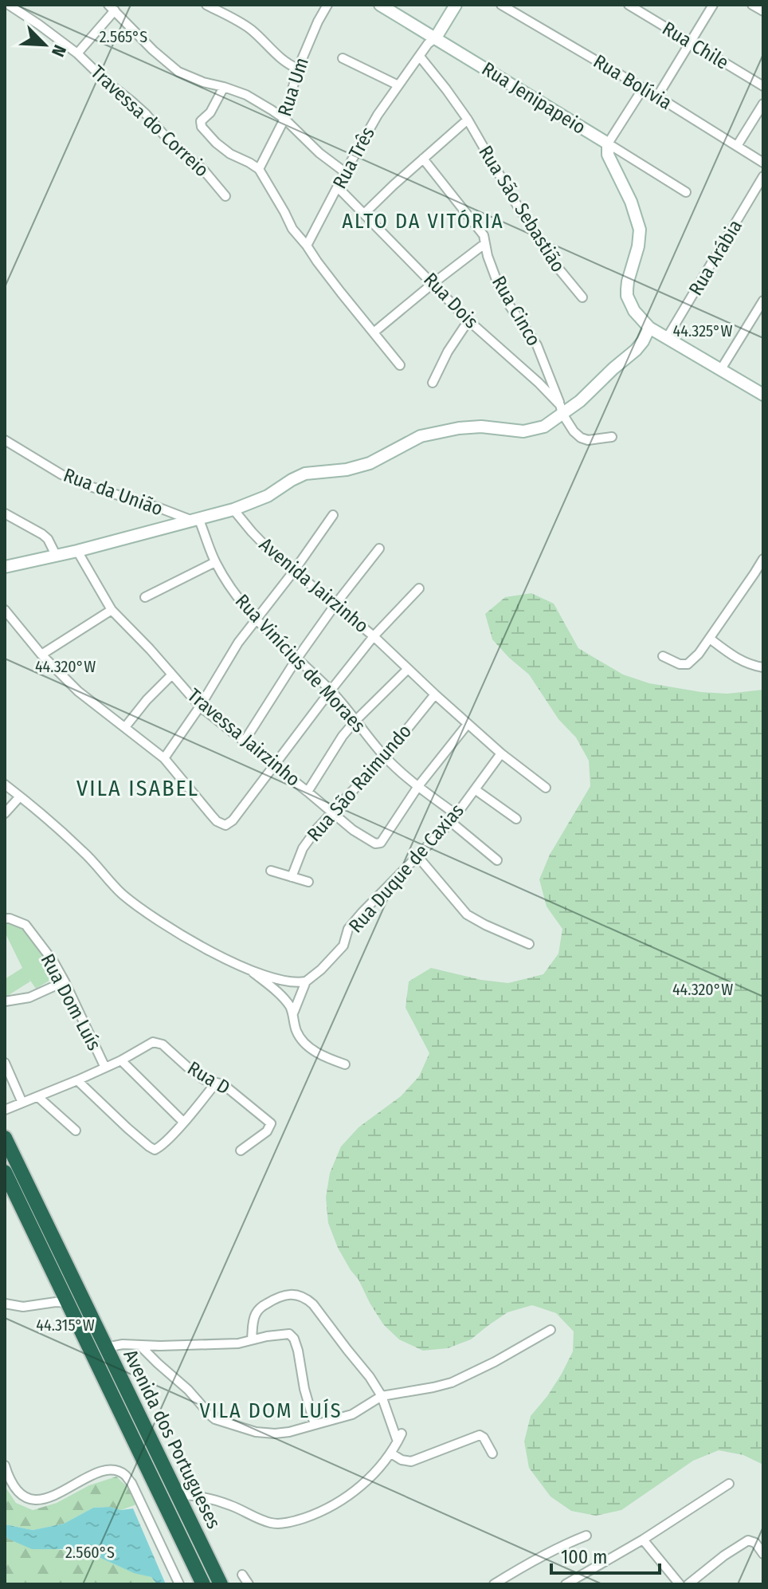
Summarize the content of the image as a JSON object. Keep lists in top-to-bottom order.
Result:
{
  "streets": {
    "highway": ["Avenida dos Portugueses"],
    "street": [
      "Rua Chile",
      "Rua Bolívia",
      "Rua Um",
      "Rua Jenipapeio",
      "Travessa do Correio",
      "Rua Três",
      "Rua São Sebastião",
      "Rua Arábia",
      "Rua Dois",
      "Rua Cinco",
      "Rua da União",
      "Avenida Jairzinho",
      "Rua Vinícius de Moraes",
      "Travessa Jairzinho",
      "Rua São Raimundo",
      "Rua Duque de Caxias",
      "Rua Dom Luís",
      "Rua D"
    ]
  },
  "crossings": [
    ["Rua Jenipapeio", "Rua Três"],
    ["Rua Três", "Rua São Sebastião"],
    ["Rua Três", "Rua Dois"],
    ["Rua Dois", "Rua Cinco"],
    ["Rua da União", "Rua Vinícius de Moraes"],
    ["Avenida Jairzinho", "Rua São Raimundo"],
    ["Avenida Jairzinho", "Rua Duque de Caxias"],
    ["Rua Vinícius de Moraes", "Travessa Jairzinho"],
    ["Rua Vinícius de Moraes", "Rua São Raimundo"],
    ["Rua Vinícius de Moraes", "Rua Duque de Caxias"],
    ["Travessa Jairzinho", "Rua São Raimundo"],
    ["Rua Dom Luís", "Rua D"]
  ],
  "districts": ["ALTO DA VITÓRIA", "VILA ISABEL", "VILA DOM LUÍS"],
  "scale_bar": "100 m",
  "north": "bottom right",
  "coordinates": [
    "2.565°S",
    "44.325°W",
    "44.320°W",
    "44.315°W",
    "2.560°S"
  ]
}
